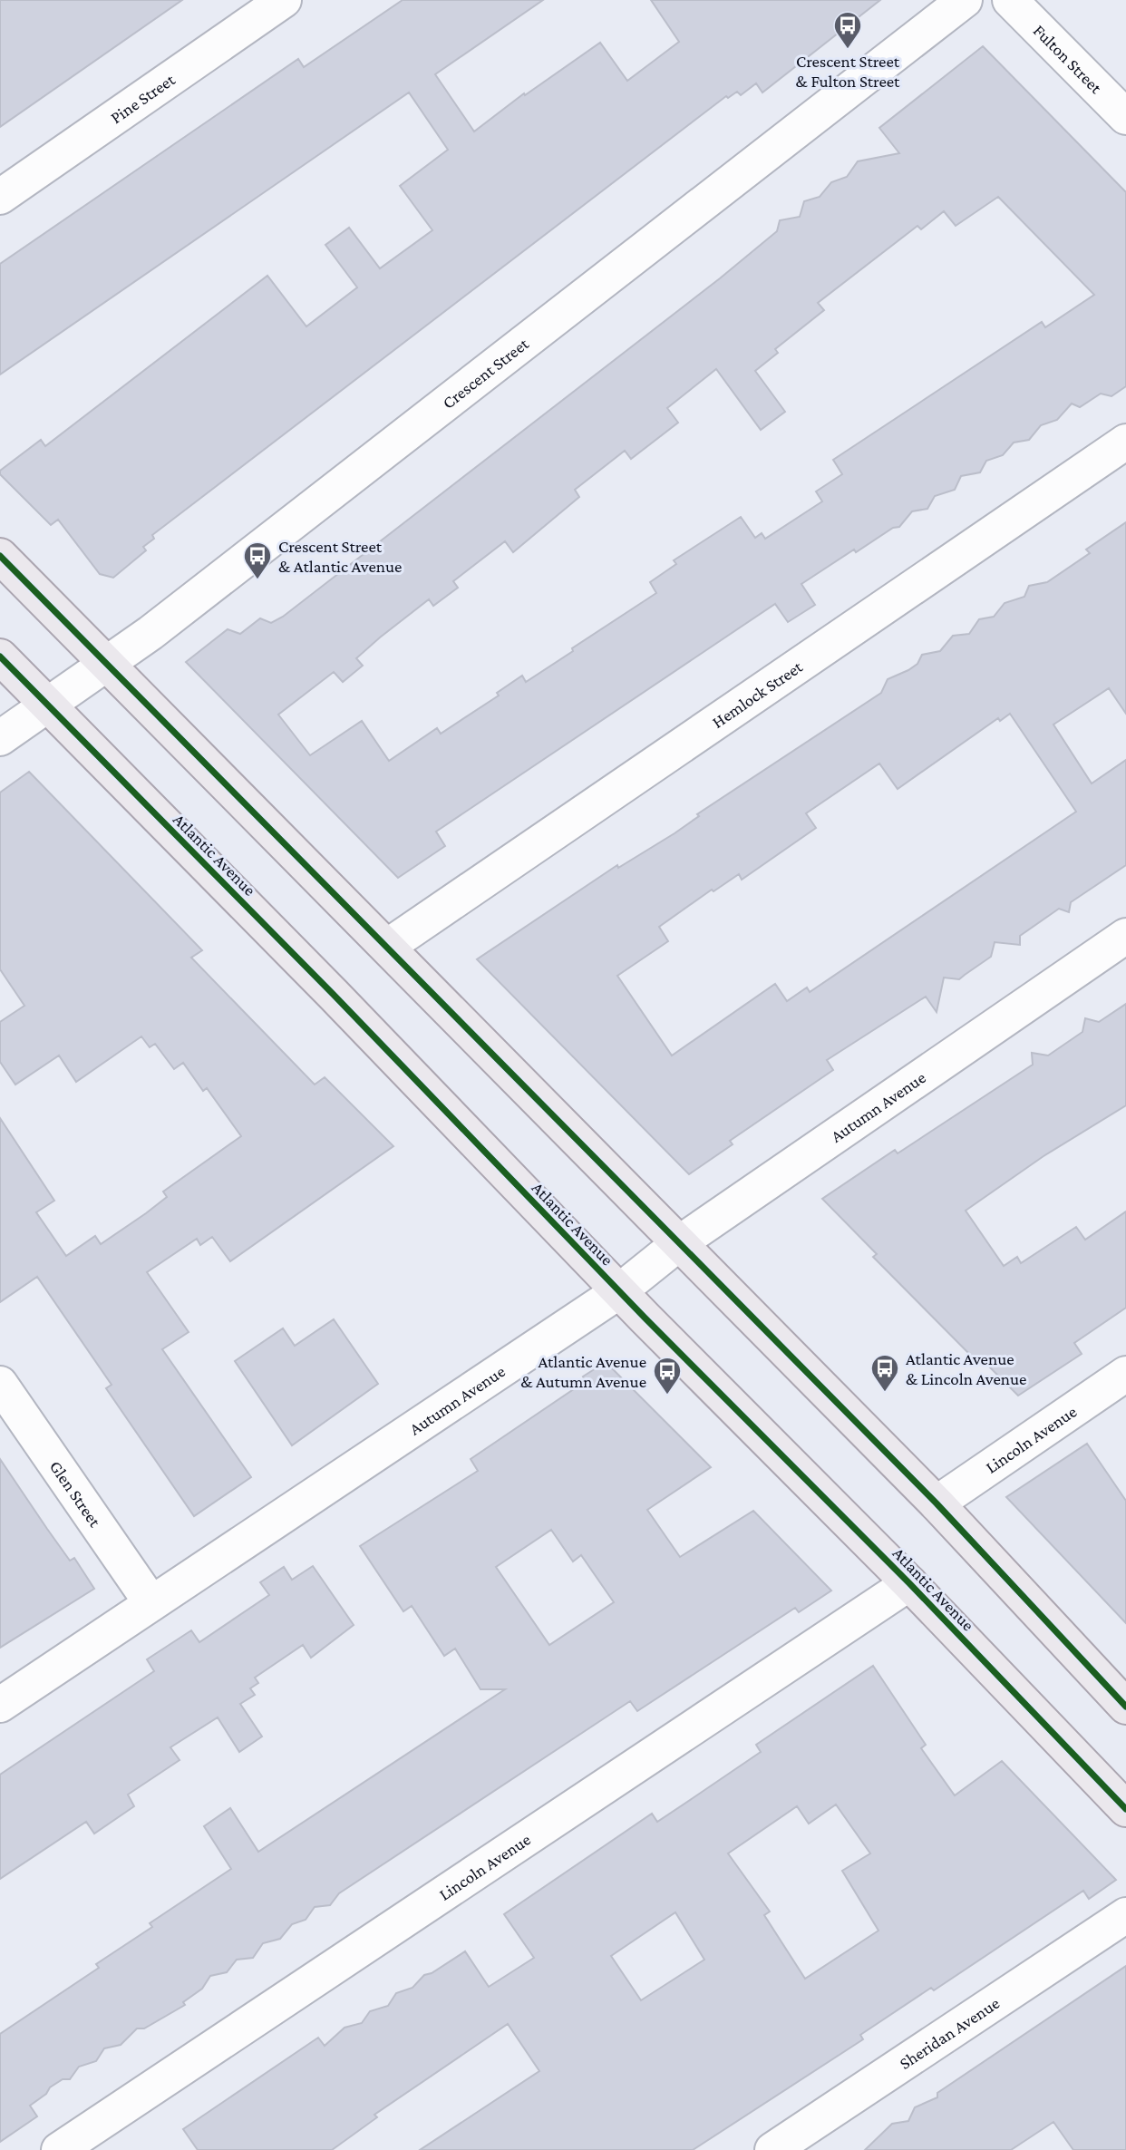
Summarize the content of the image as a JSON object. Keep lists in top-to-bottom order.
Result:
{
  "streets": {
    "main road": ["Atlantic Avenue"],
    "street": [
      "Fulton Street",
      "Pine Street",
      "Crescent Street",
      "Hemlock Street",
      "Autumn Avenue",
      "Lincoln Avenue",
      "Glen Street",
      "Sheridan Avenue"
    ]
  },
  "crossings": [
    ["Crescent Street", "Atlantic Avenue"],
    ["Atlantic Avenue", "Autumn Avenue"],
    ["Atlantic Avenue", "Lincoln Avenue"],
    ["Autumn Avenue", "Glen Street"]
  ],
  "places": {
    "bus stop": [
      "Crescent Street & Fulton Street",
      "Crescent Street & Atlantic Avenue",
      "Atlantic Avenue & Lincoln Avenue",
      "Atlantic Avenue & Autumn Avenue"
    ]
  }
}
